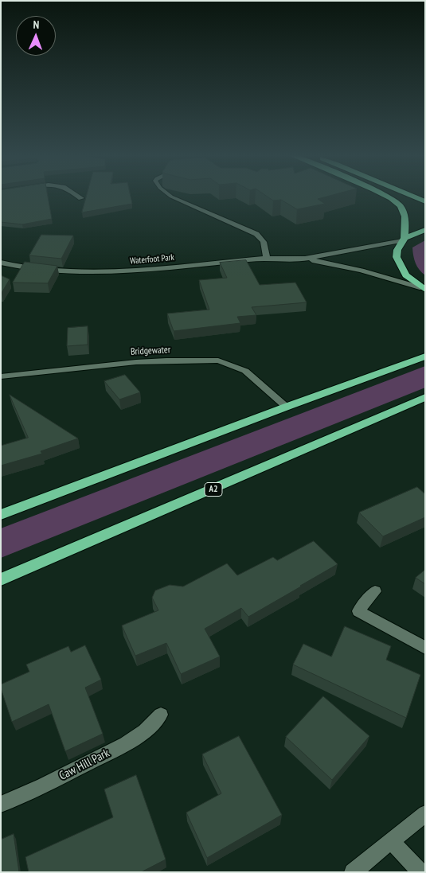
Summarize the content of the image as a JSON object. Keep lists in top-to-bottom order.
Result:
{
  "streets": {
    "highway": ["A2"],
    "street": ["Waterfoot Park", "Bridgewater", "Caw Hill Park"]
  },
  "north": "top"
}
